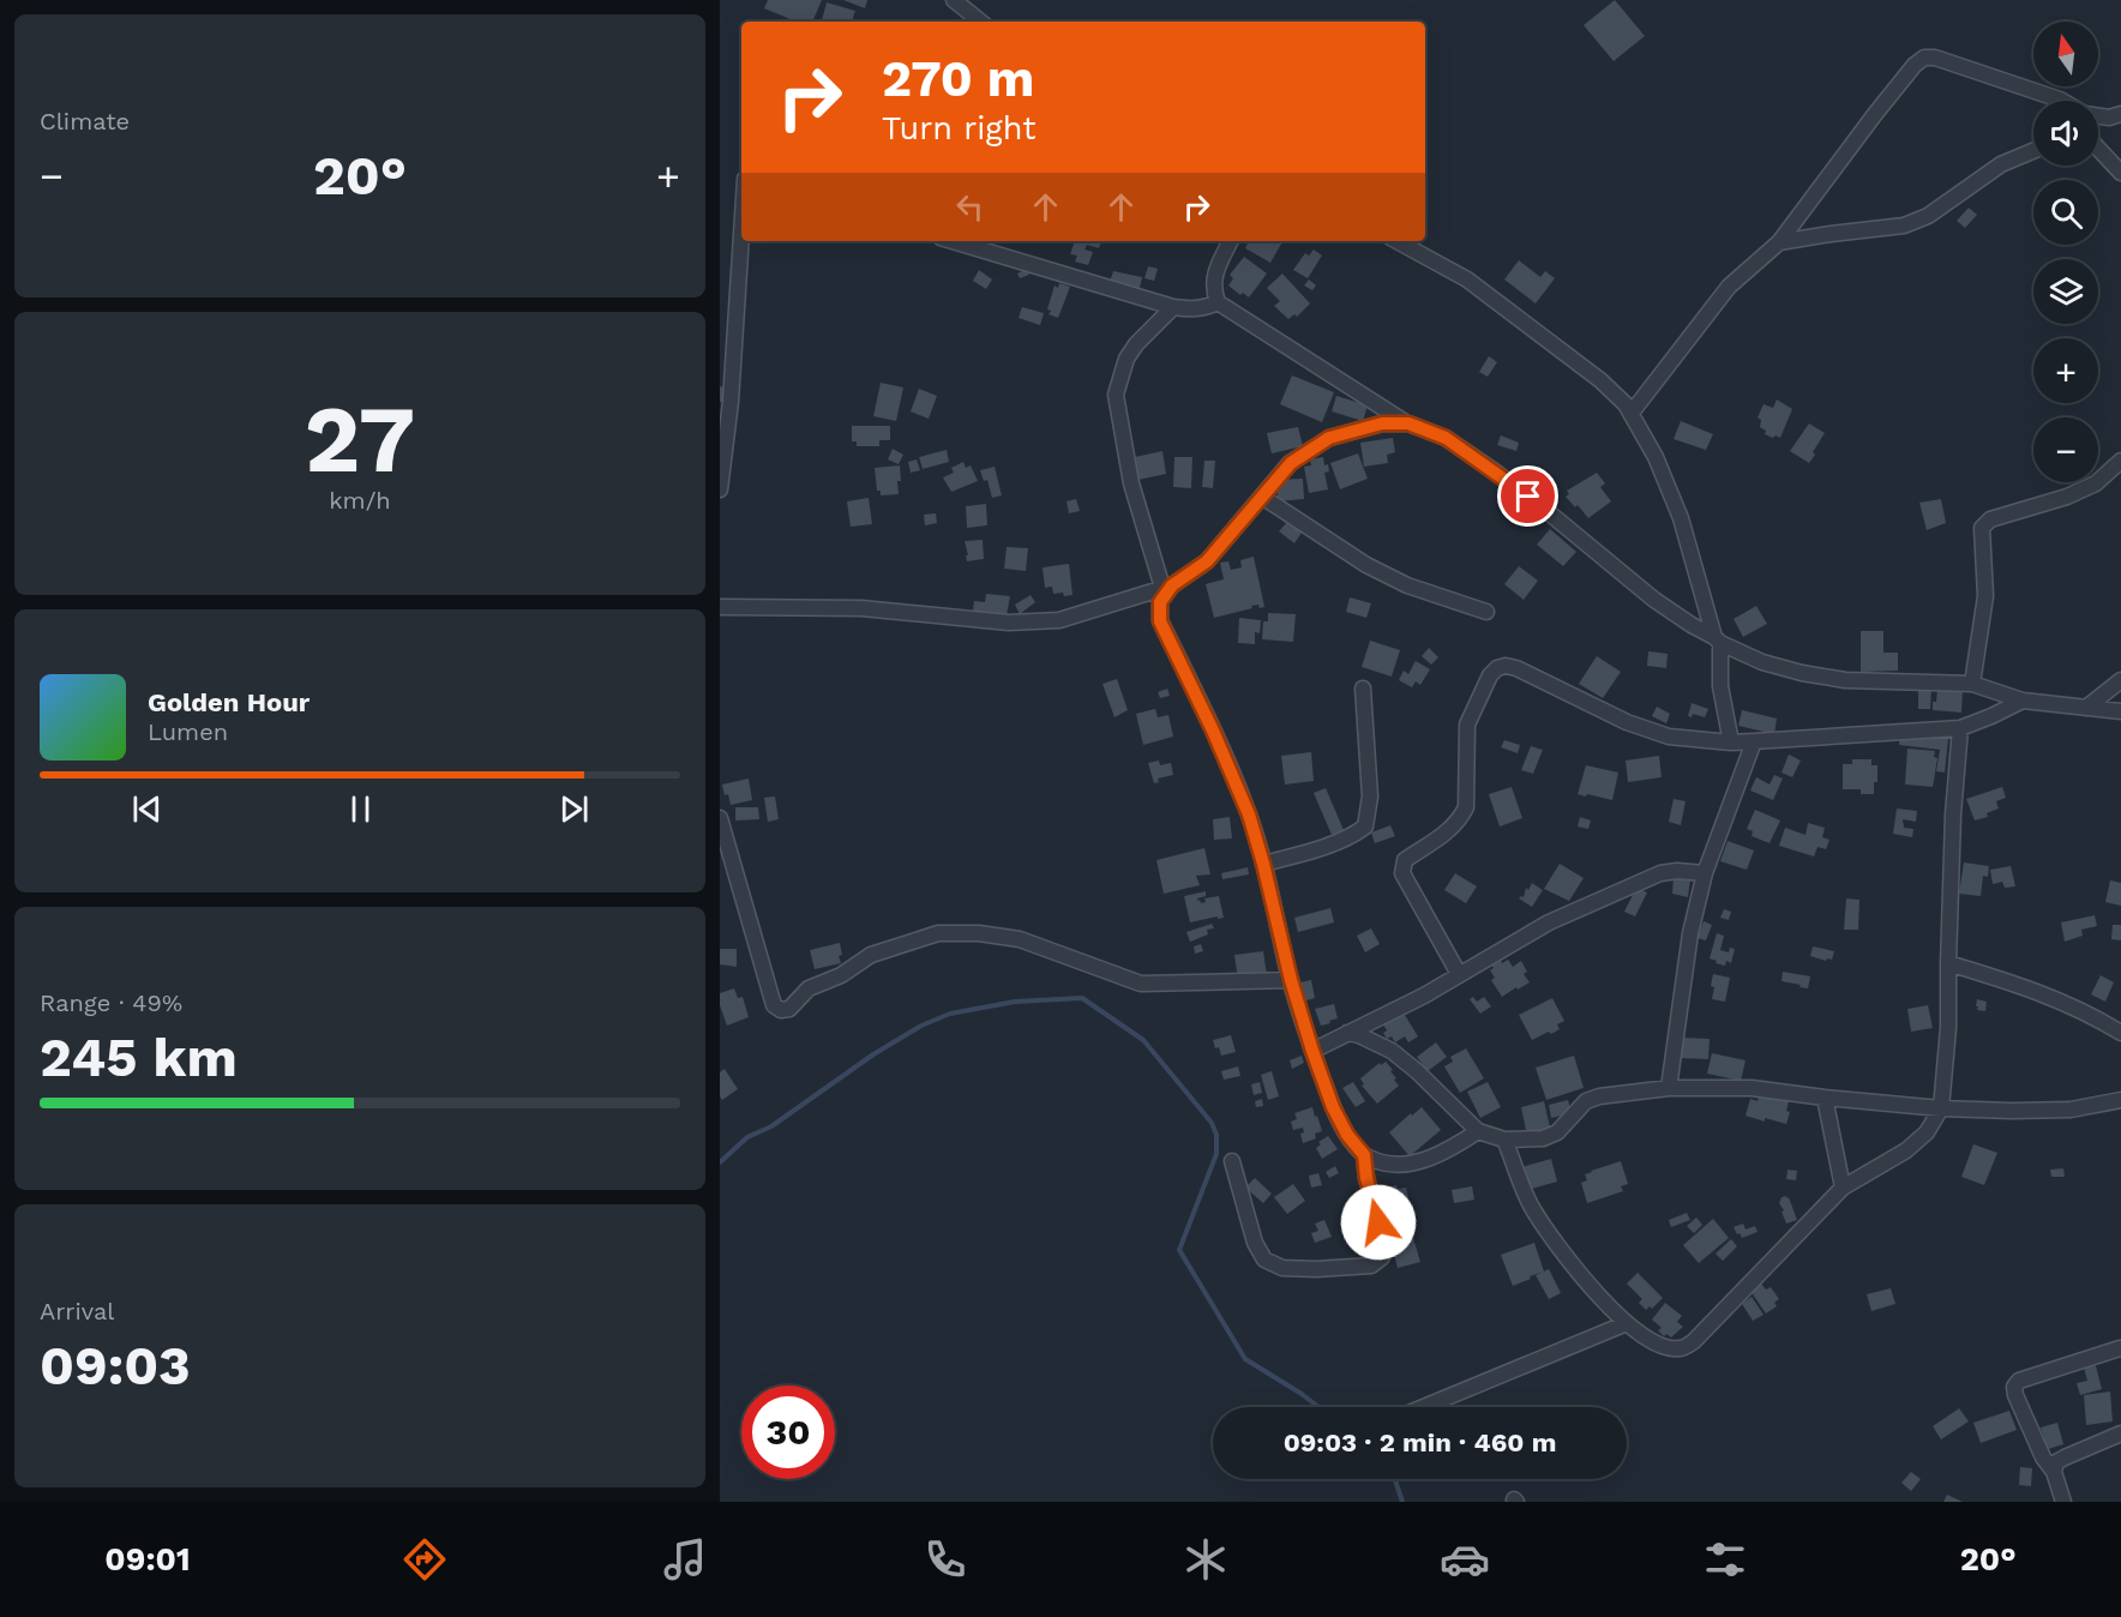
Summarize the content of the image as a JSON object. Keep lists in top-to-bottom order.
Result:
{
  "north": "top",
  "page": {
    "tile": [
      "Climate",
      ["27", "km/h"],
      ["Range · 49%", "245 km"],
      ["Arrival", "09:03"]
    ],
    "map_buttons": ["+", "−"],
    "turn": ["270 m", "Turn right"],
    "heat": ["−", "20°", "+"],
    "song": ["Golden Hour", "Lumen"],
    "limit": "30",
    "trip": "09:03 · 2 min · 460 m",
    "tabs": ["09:01", "20°"]
  }
}
